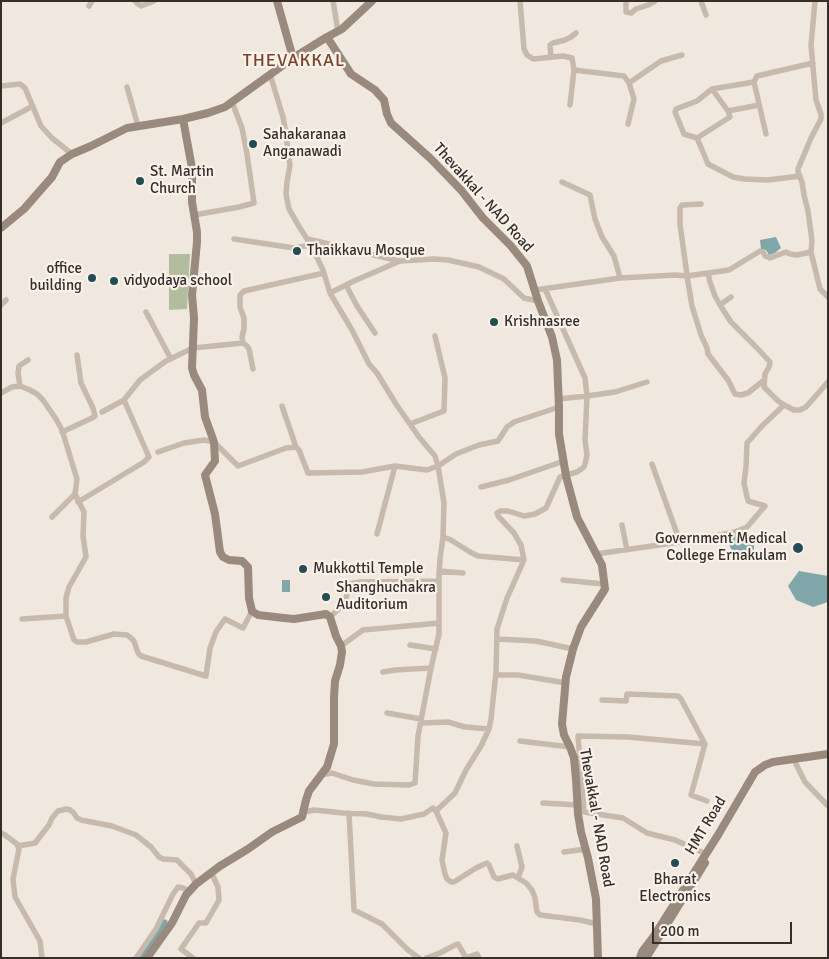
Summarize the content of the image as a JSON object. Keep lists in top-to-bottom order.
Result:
{
  "streets": {
    "main road": ["Thevakkal - NAD Road", "HMT Road"]
  },
  "districts": ["THEVAKKAL"],
  "places": [
    "Sahakaranaa Anganawadi",
    "St. Martin Church",
    "Thaikkavu Mosque",
    "office building",
    "vidyodaya school",
    "Krishnasree",
    "Government Medical College Ernakulam",
    "Mukkottil Temple",
    "Shanghuchakra Auditorium",
    "Bharat Electronics"
  ],
  "scale_bar": "200 m"
}
